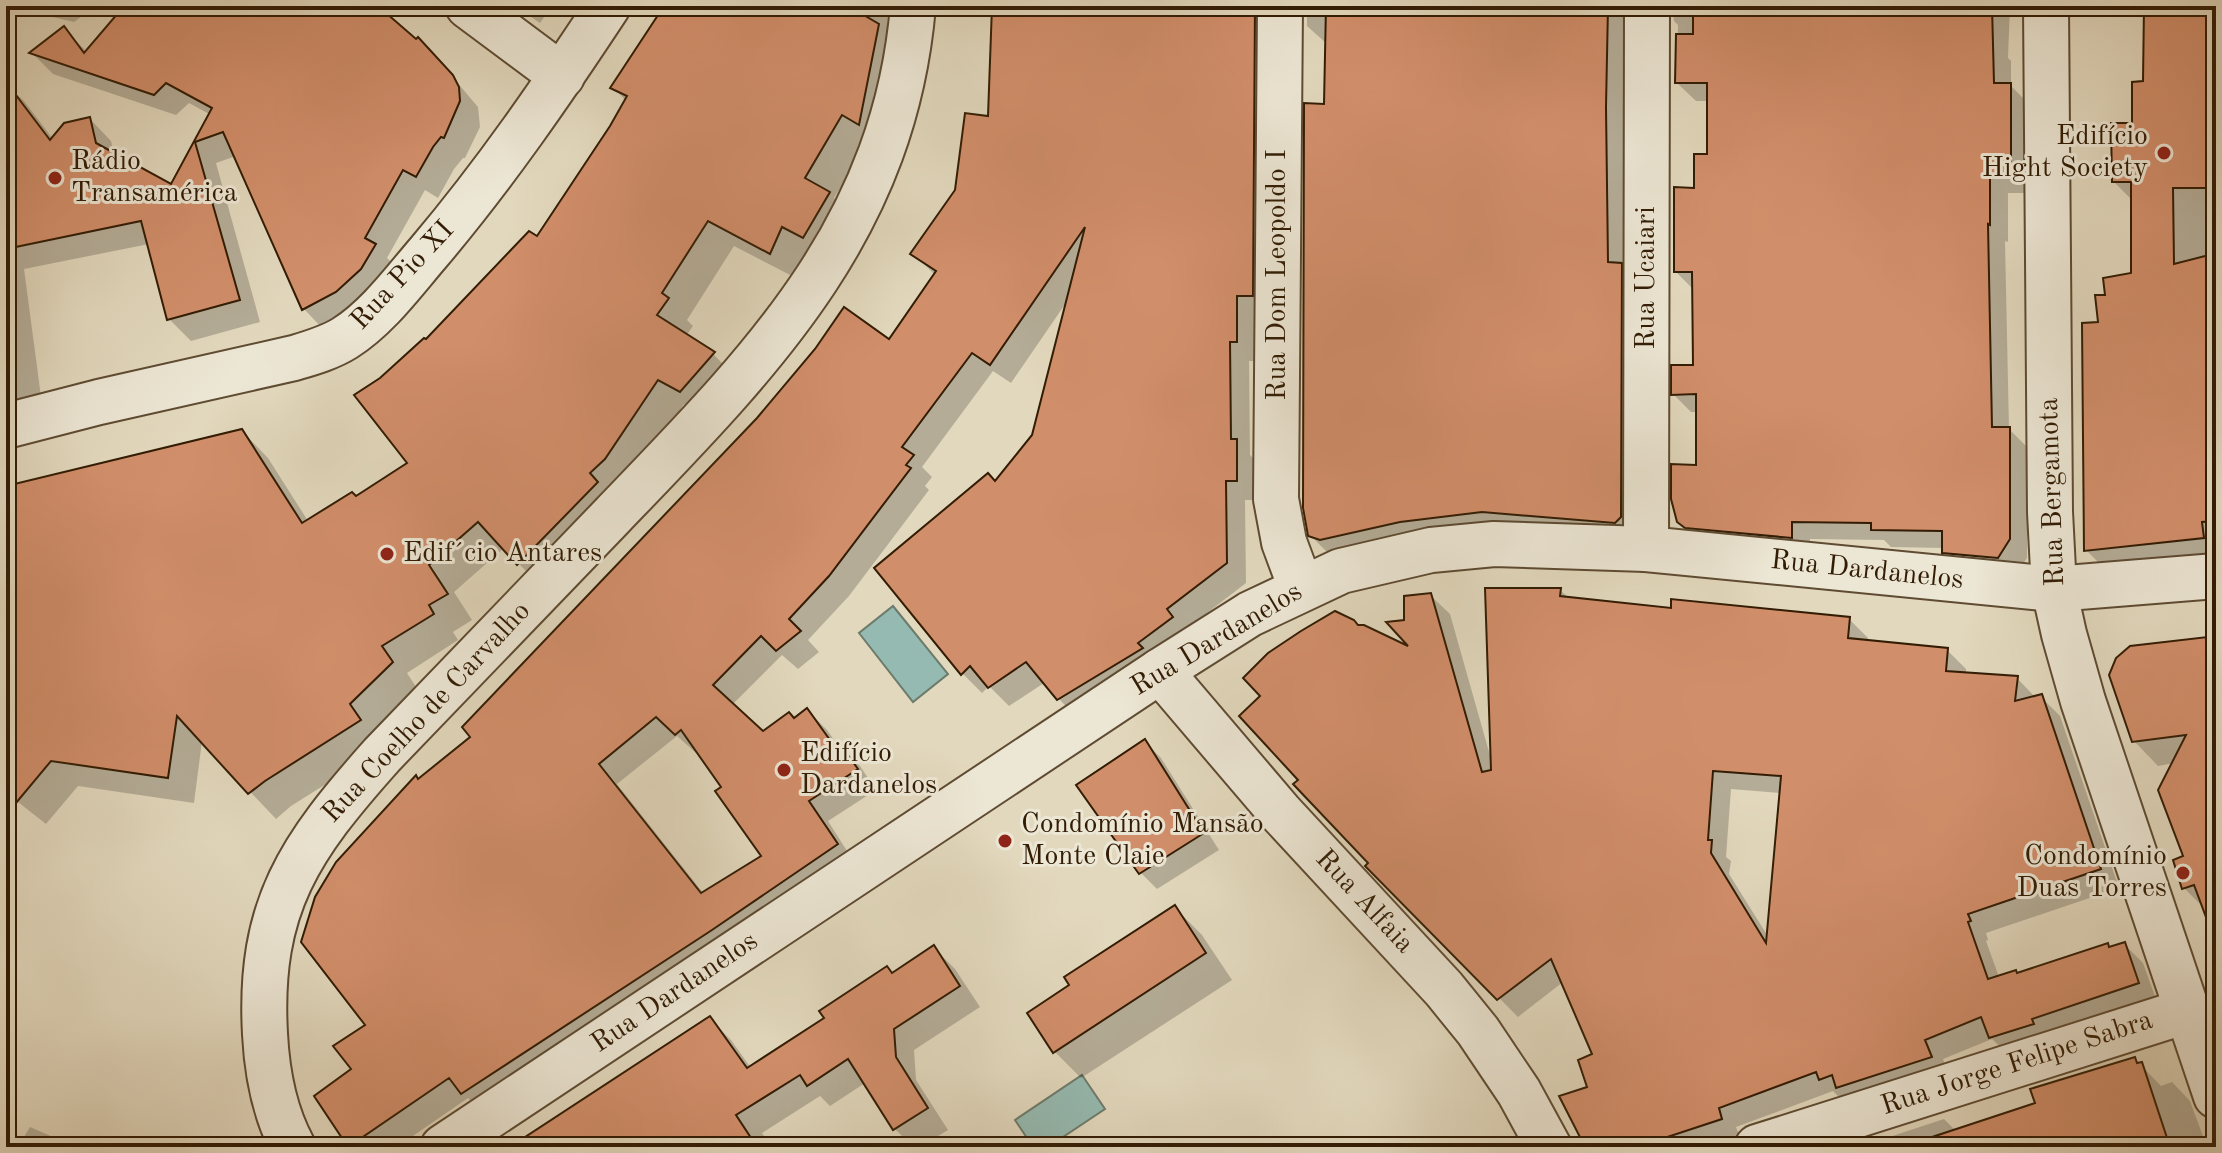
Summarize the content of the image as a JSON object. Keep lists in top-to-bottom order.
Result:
{
  "streets": {
    "street": [
      "Rua Dom Leopoldo I",
      "Rua Pio XI",
      "Rua Ucaiari",
      "Rua Bergamota",
      "Rua Dardanelos",
      "Rua Coelho de Carvalho",
      "Rua Alfaia",
      "Rua Jorge Felipe Sabra"
    ]
  },
  "crossings": [
    ["Rua Dom Leopoldo I", "Rua Dardanelos"],
    ["Rua Ucaiari", "Rua Dardanelos"],
    ["Rua Bergamota", "Rua Dardanelos"],
    ["Rua Bergamota", "Rua Jorge Felipe Sabra"],
    ["Rua Dardanelos", "Rua Alfaia"]
  ],
  "places": [
    "Edifício Hight Society",
    "Rádio Transamérica",
    "Edif´cio Antares",
    "Edifício Dardanelos",
    "Condomínio Mansão Monte Claie",
    "Condomínio Duas Torres"
  ]
}
